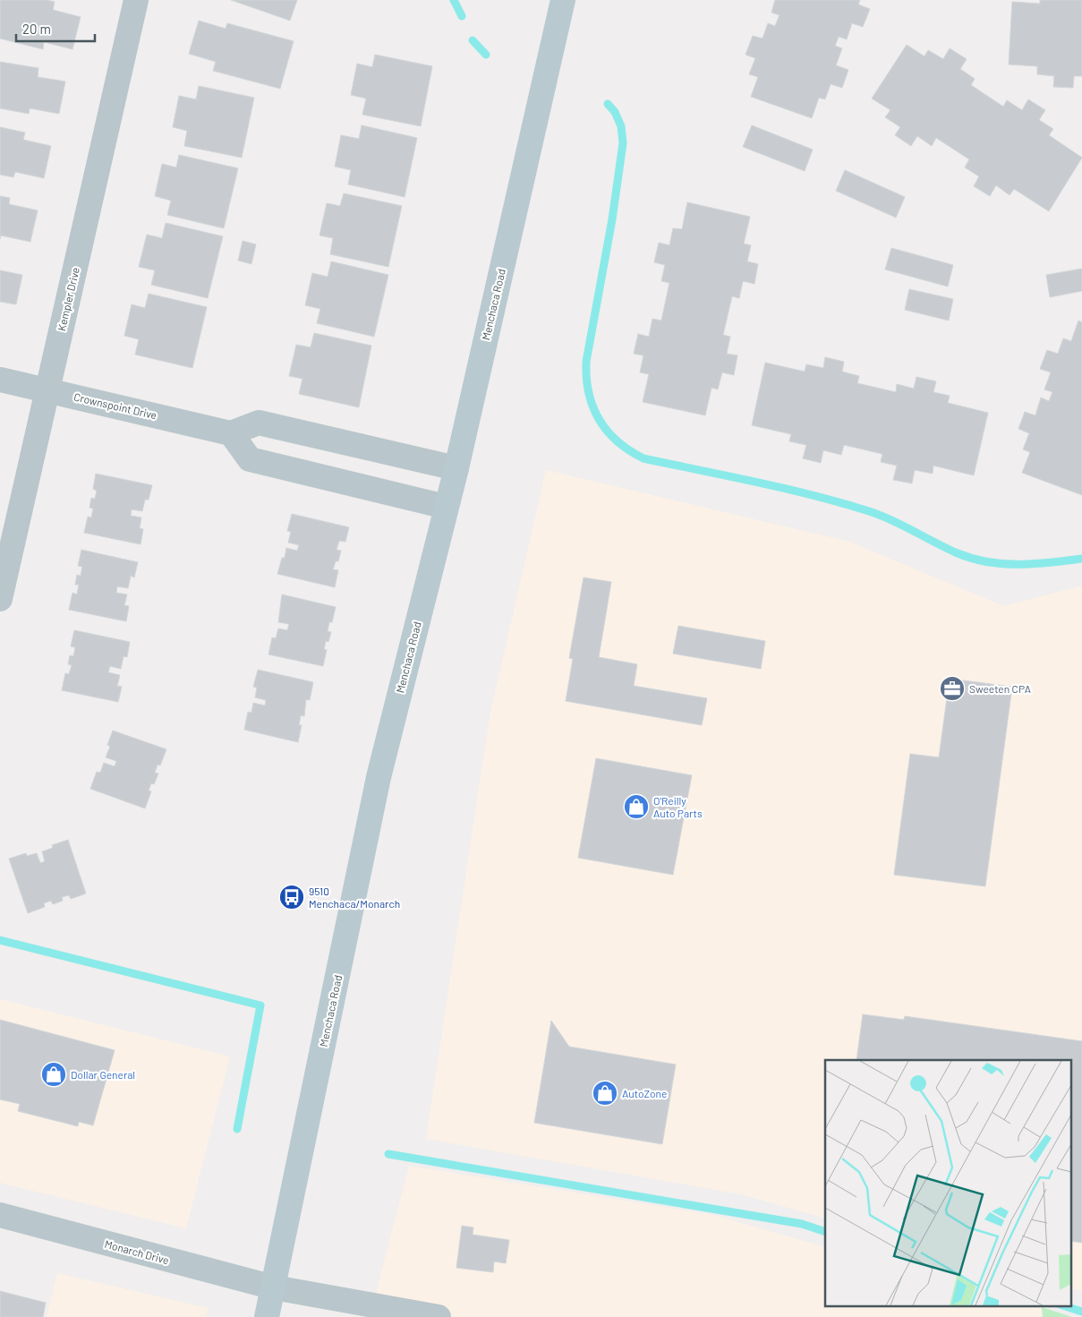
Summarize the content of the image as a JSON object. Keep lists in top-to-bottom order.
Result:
{
  "streets": {
    "main road": ["Menchaca Road"],
    "street": ["Kempler Drive", "Crownspoint Drive", "Monarch Drive"]
  },
  "crossings": [
    ["Kempler Drive", "Crownspoint Drive"],
    ["Menchaca Road", "Monarch Drive"]
  ],
  "places": {
    "office": ["Sweeten CPA"],
    "shop": ["O'Reilly Auto Parts", "Dollar General", "AutoZone"],
    "bus stop": ["9510 Menchaca/Monarch"]
  },
  "scale_bar": "20 m"
}
